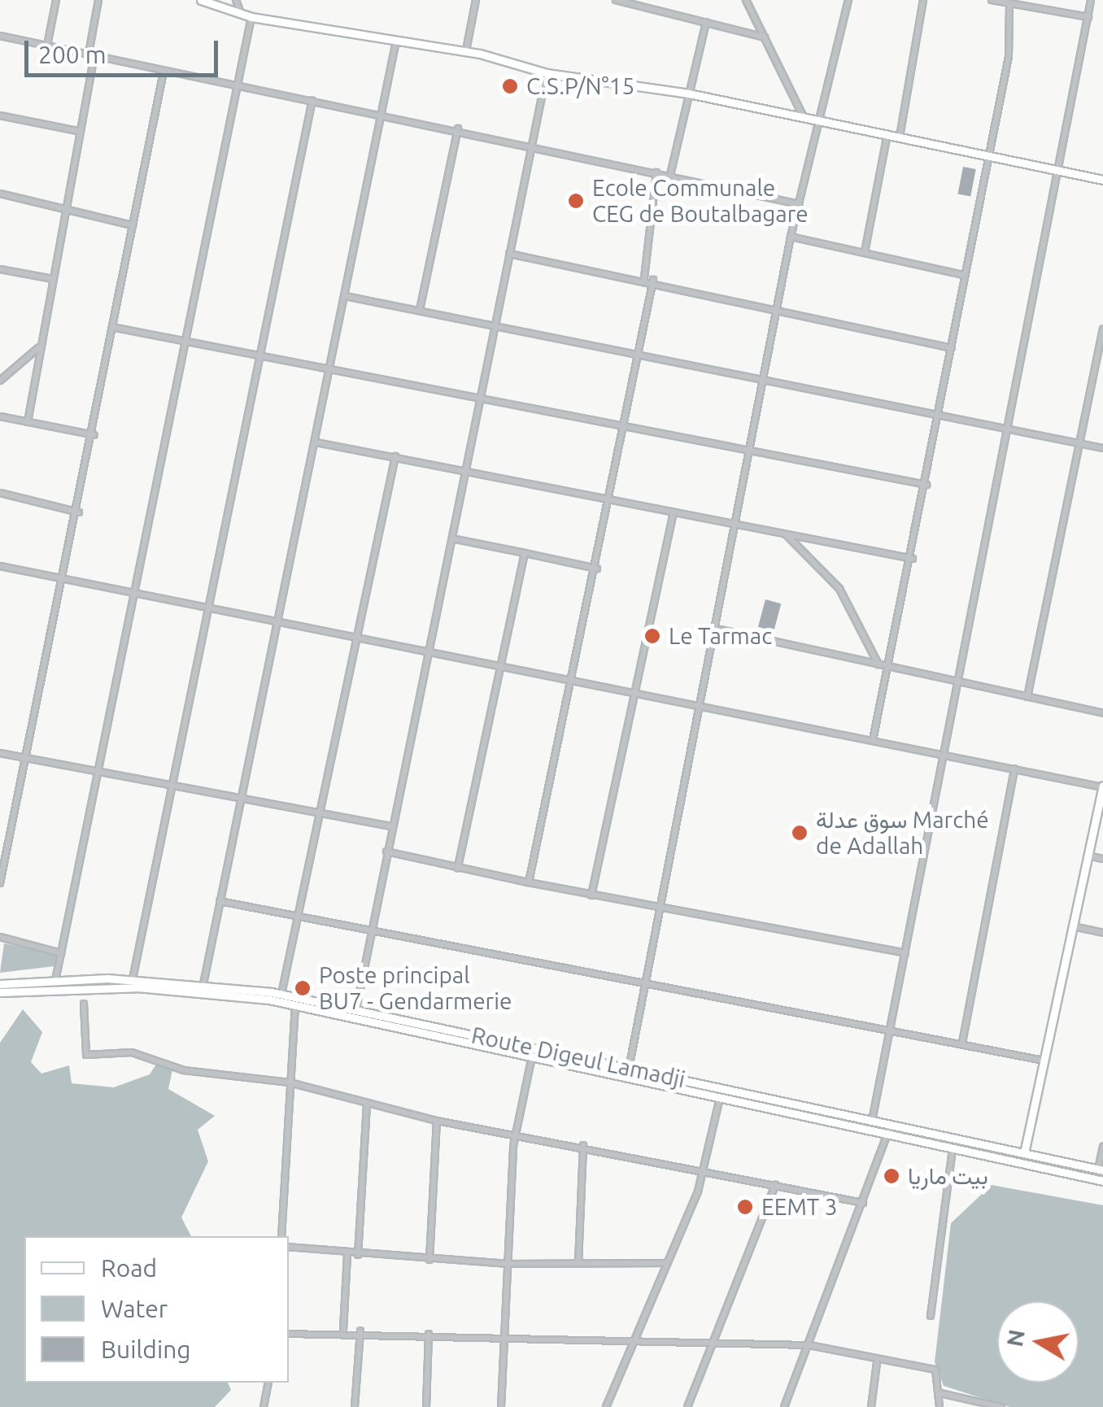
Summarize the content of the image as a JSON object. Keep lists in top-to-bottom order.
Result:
{
  "streets": {
    "main road": ["Route Digeul Lamadji"]
  },
  "places": [
    "C.S.P/N°15",
    "Ecole Communale CEG de Boutalbagare",
    "Le Tarmac",
    "سوق عدلة Marché de Adallah",
    "Poste principal BU7 - Gendarmerie",
    "بيت ماريا",
    "EEMT 3"
  ],
  "legend": ["Road", "Water", "Building"],
  "scale_bar": "200 m",
  "north": "left"
}
